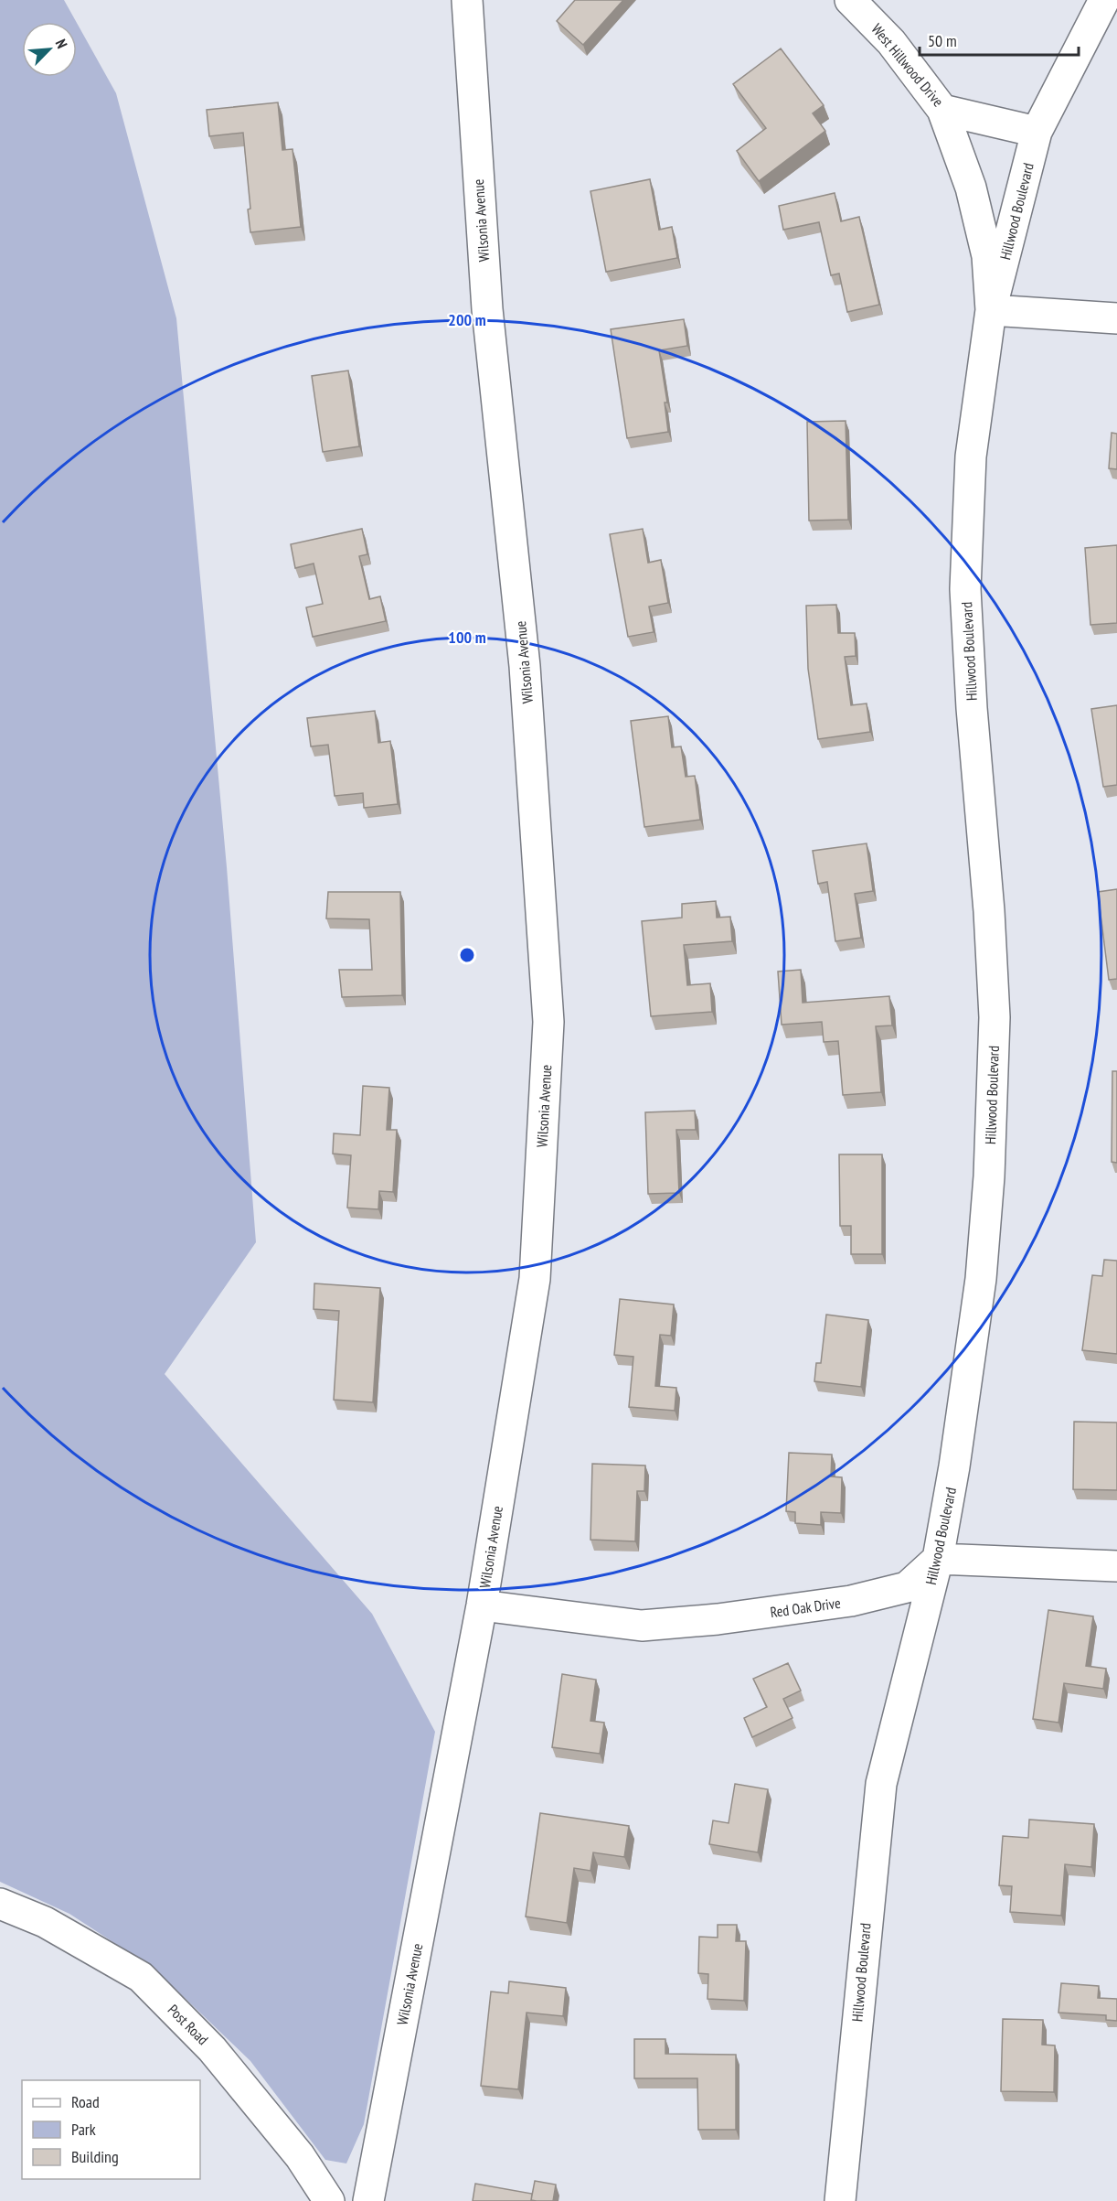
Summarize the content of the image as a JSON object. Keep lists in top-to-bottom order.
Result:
{
  "streets": {
    "street": [
      "West Hillwood Drive",
      "Hillwood Boulevard",
      "Wilsonia Avenue",
      "Red Oak Drive",
      "Post Road"
    ]
  },
  "crossings": [
    ["West Hillwood Drive", "Hillwood Boulevard"],
    ["Hillwood Boulevard", "Red Oak Drive"],
    ["Wilsonia Avenue", "Red Oak Drive"]
  ],
  "legend": ["Road", "Park", "Building"],
  "scale_bar": "50 m",
  "north": "top right",
  "rings": ["200 m", "100 m"]
}
